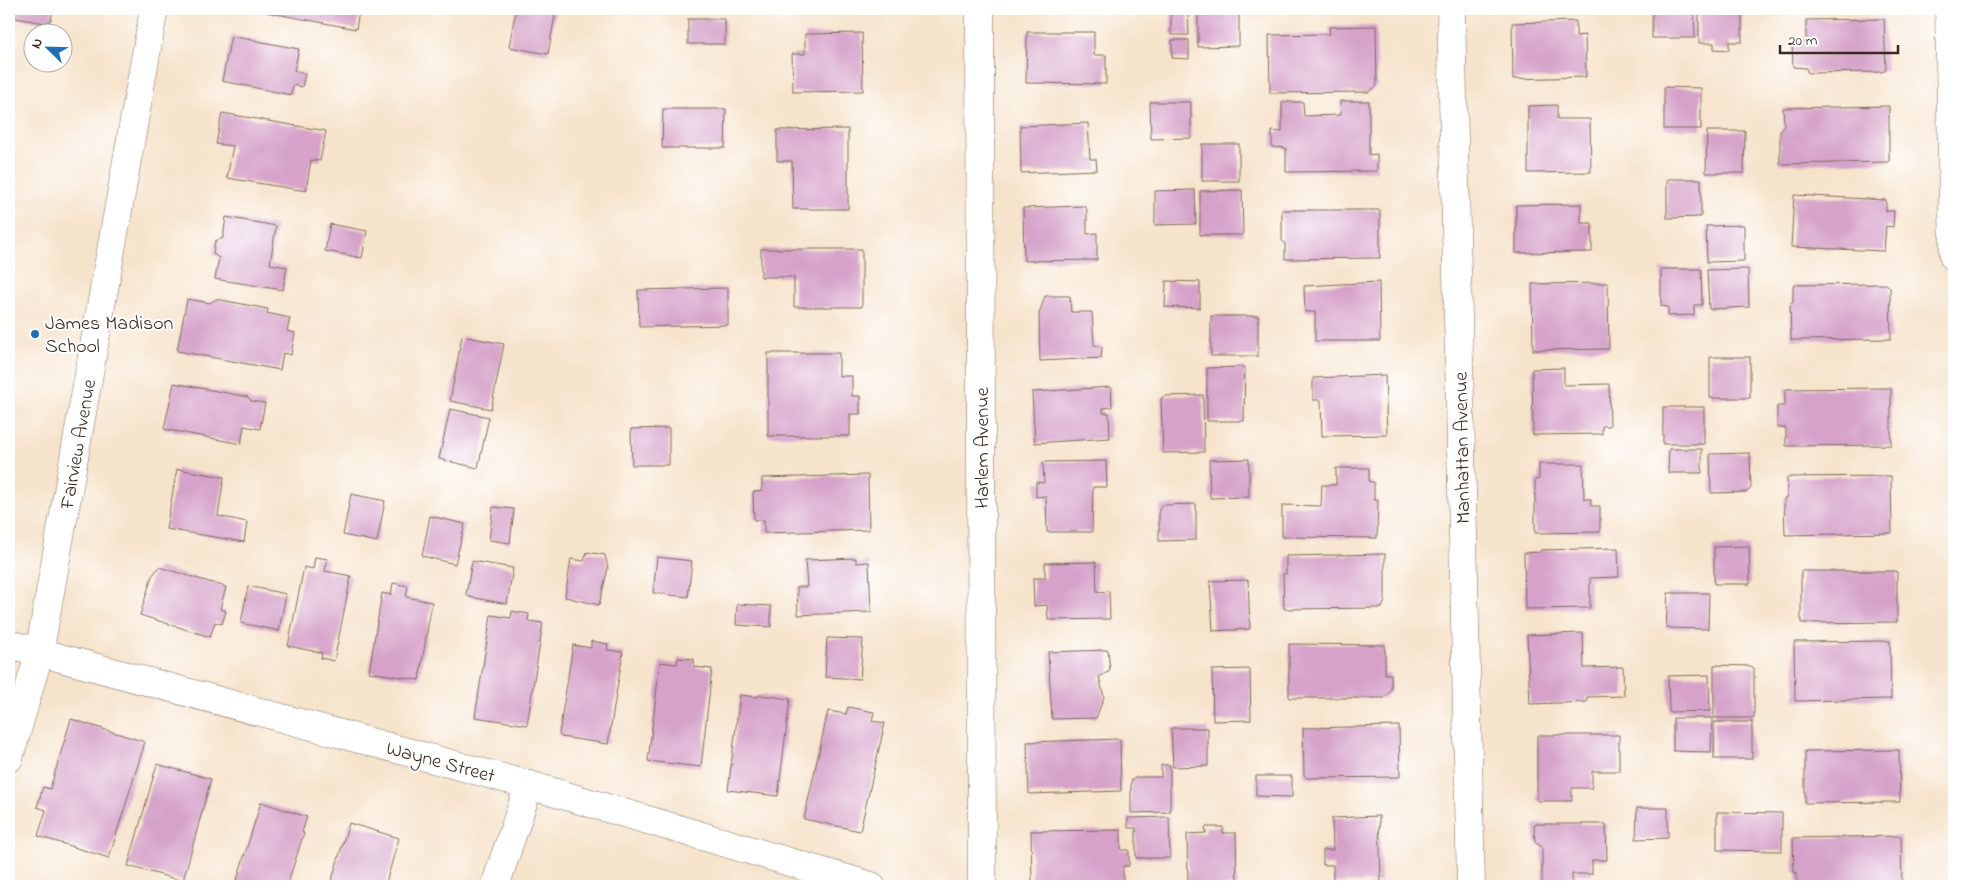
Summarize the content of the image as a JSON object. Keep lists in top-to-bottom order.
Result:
{
  "streets": {
    "street": [
      "Fairview Avenue",
      "Harlem Avenue",
      "Manhattan Avenue",
      "Wayne Street"
    ]
  },
  "crossings": [
    ["Fairview Avenue", "Wayne Street"]
  ],
  "places": ["James Madison School"],
  "scale_bar": "20 m",
  "north": "top left"
}
